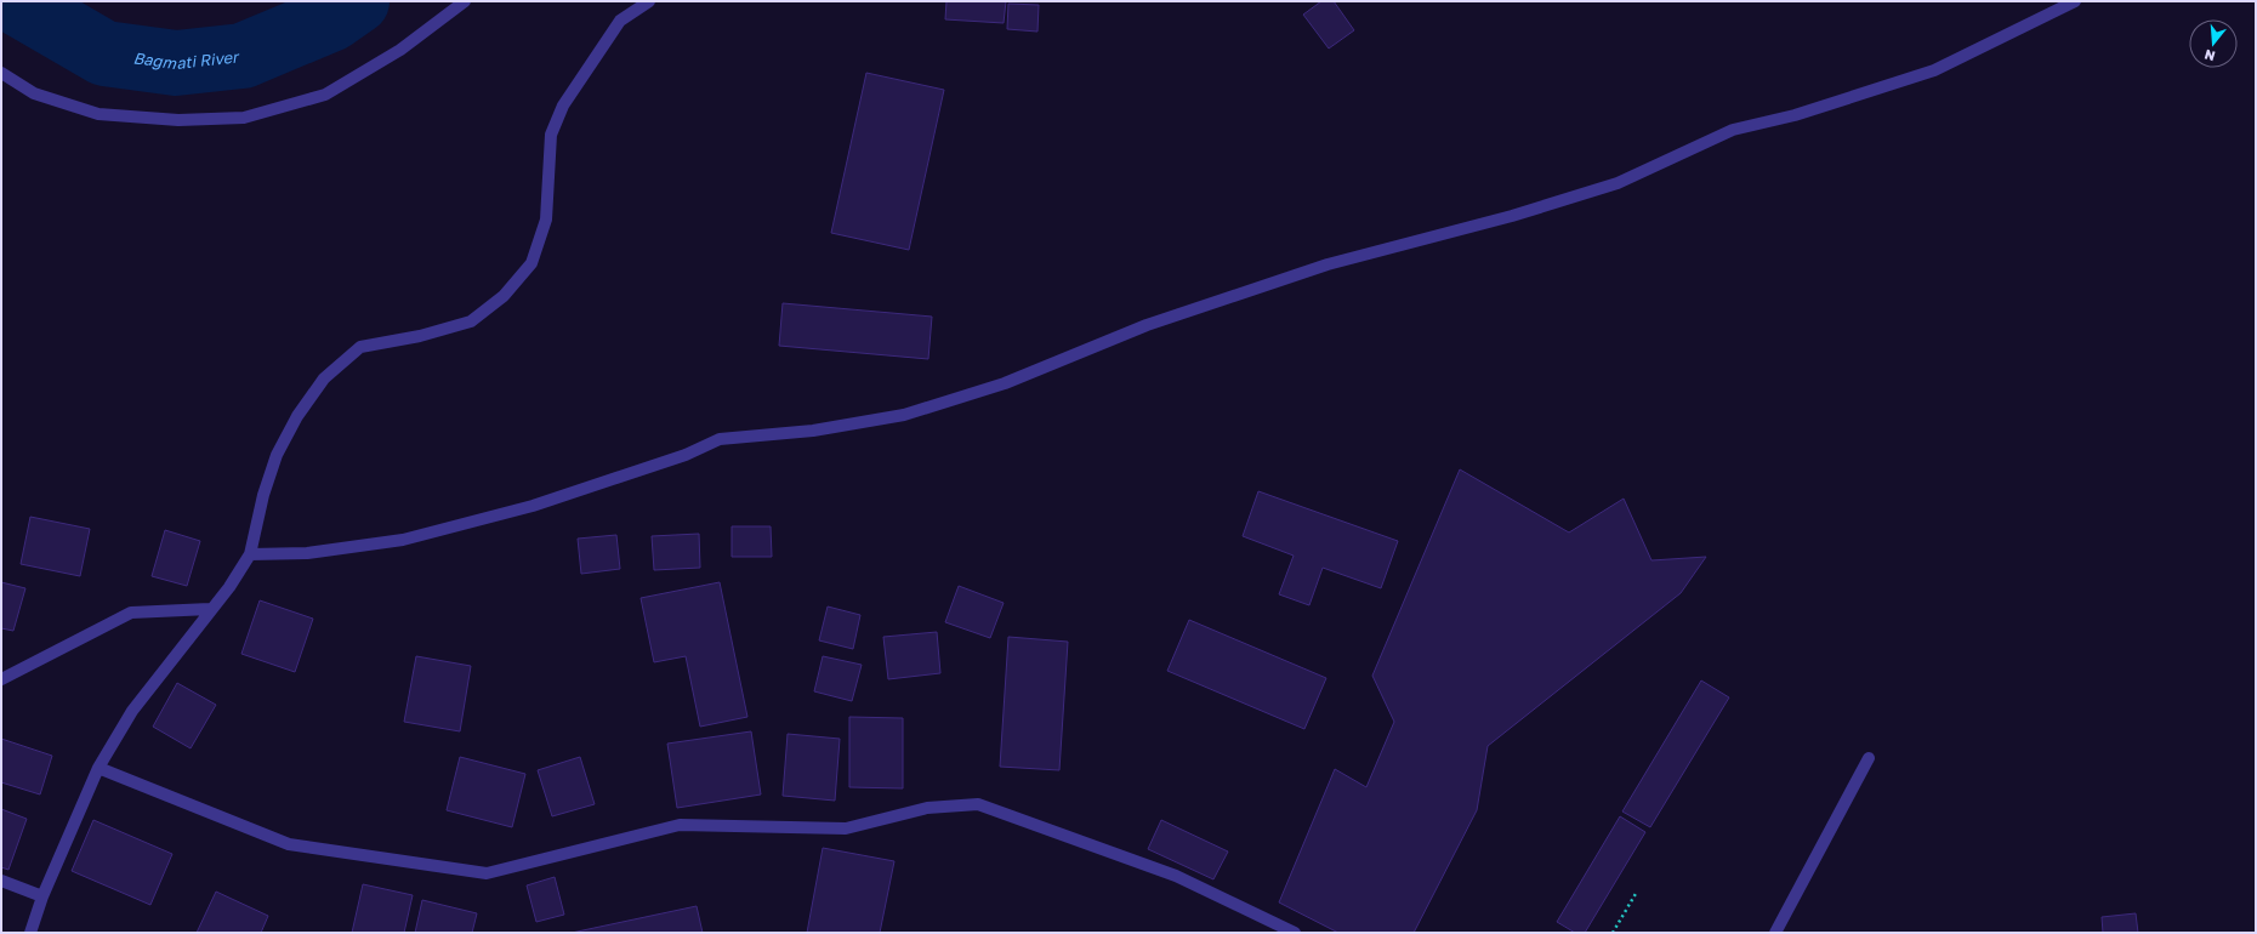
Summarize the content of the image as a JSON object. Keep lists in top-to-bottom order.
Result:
{
  "water": ["Bagmati River"],
  "north": "bottom"
}
